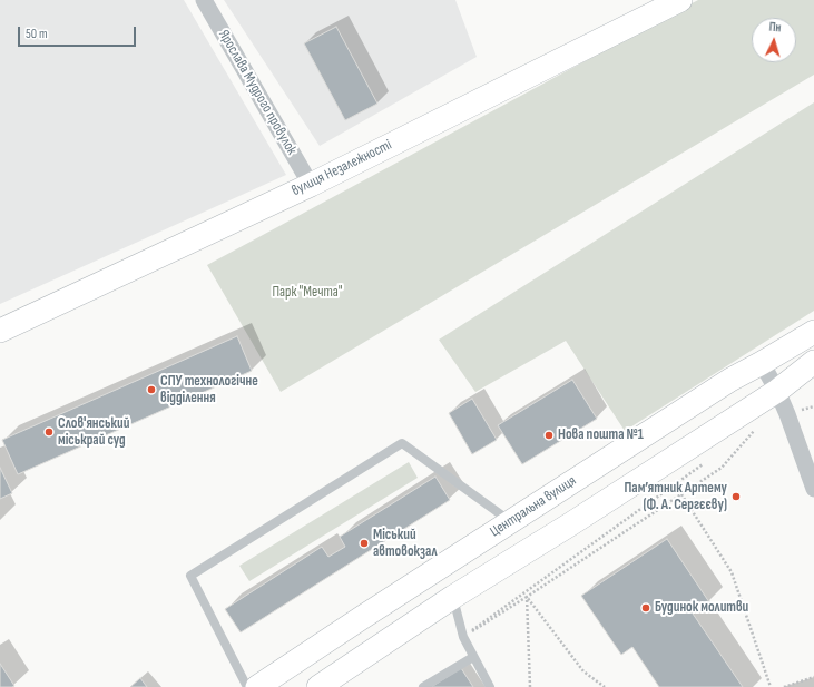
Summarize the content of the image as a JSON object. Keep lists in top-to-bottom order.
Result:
{
  "streets": {
    "street": ["Ярослава Мудрого провулок", "вулиця Незалежності", "Центральна вулиця"]
  },
  "crossings": [
    ["Ярослава Мудрого провулок", "вулиця Незалежності"]
  ],
  "parks": ["Парк \"Мечта\""],
  "places": [
    "СПУ технологічне відділення",
    "Слов'янський міськрай суд",
    "Нова пошта №1",
    "Пам’ятник Артему (Ф. А. Сергєєву)",
    "Міський автовокзал",
    "Будинок молитви"
  ],
  "scale_bar": "50 m",
  "north": "top"
}
